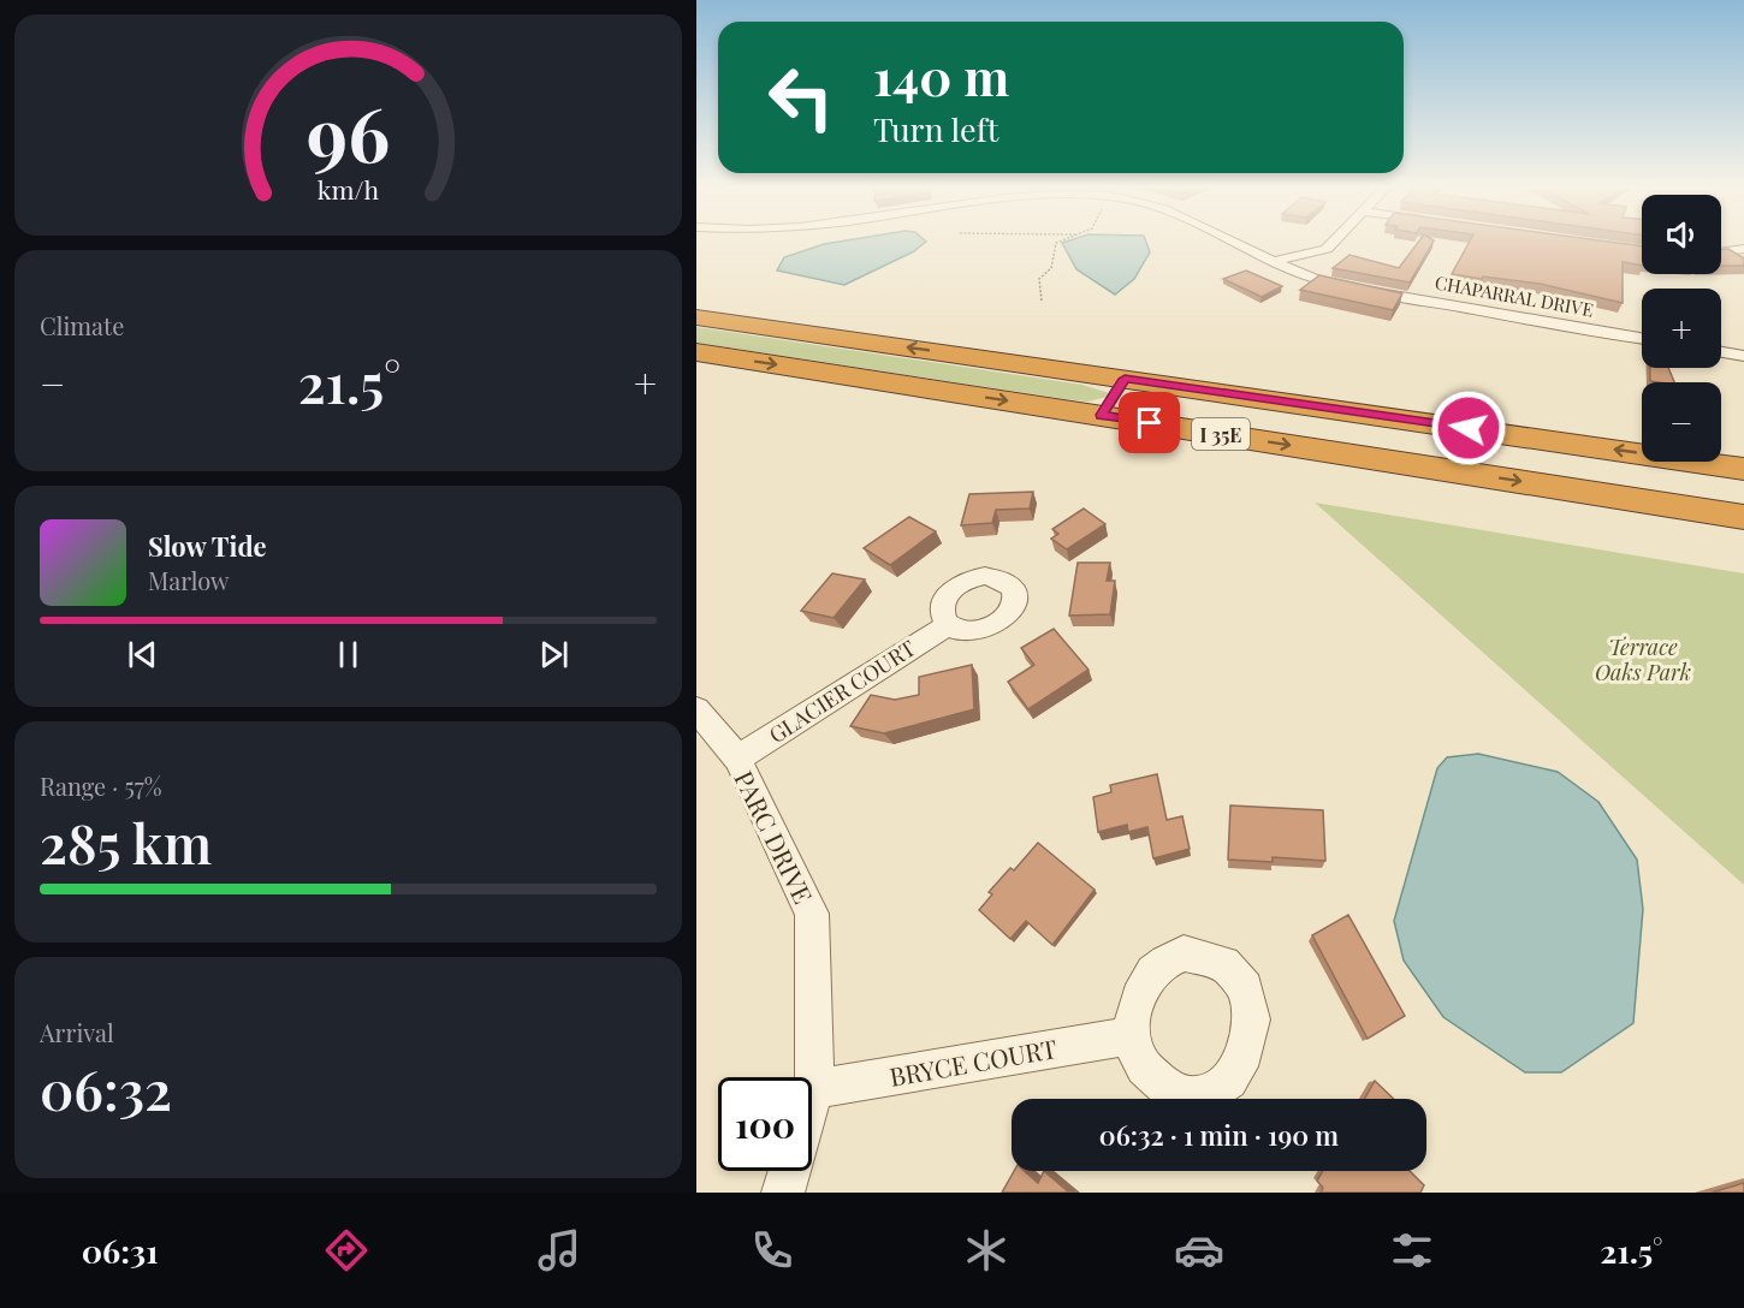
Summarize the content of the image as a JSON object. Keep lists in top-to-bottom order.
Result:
{
  "streets": {
    "highway": ["I 35E"],
    "street": [
      "CHAPARRAL DRIVE",
      "GLACIER COURT",
      "PARC DRIVE",
      "BRYCE COURT"
    ]
  },
  "crossings": [
    ["GLACIER COURT", "PARC DRIVE"],
    ["PARC DRIVE", "BRYCE COURT"]
  ],
  "parks": ["Terrace Oaks Park"],
  "page": {
    "turn": ["140 m", "Turn left"],
    "map_buttons": ["+", "−"],
    "tile": [
      "Climate",
      ["Range · 57%", "285 km"],
      ["Arrival", "06:32"]
    ],
    "heat": ["−", "21.5°", "+"],
    "song": ["Slow Tide", "Marlow"],
    "limit": "100",
    "trip": "06:32 · 1 min · 190 m",
    "tabs": ["06:31", "21.5°"],
    "gauge": ["96", "km/h"]
  }
}
